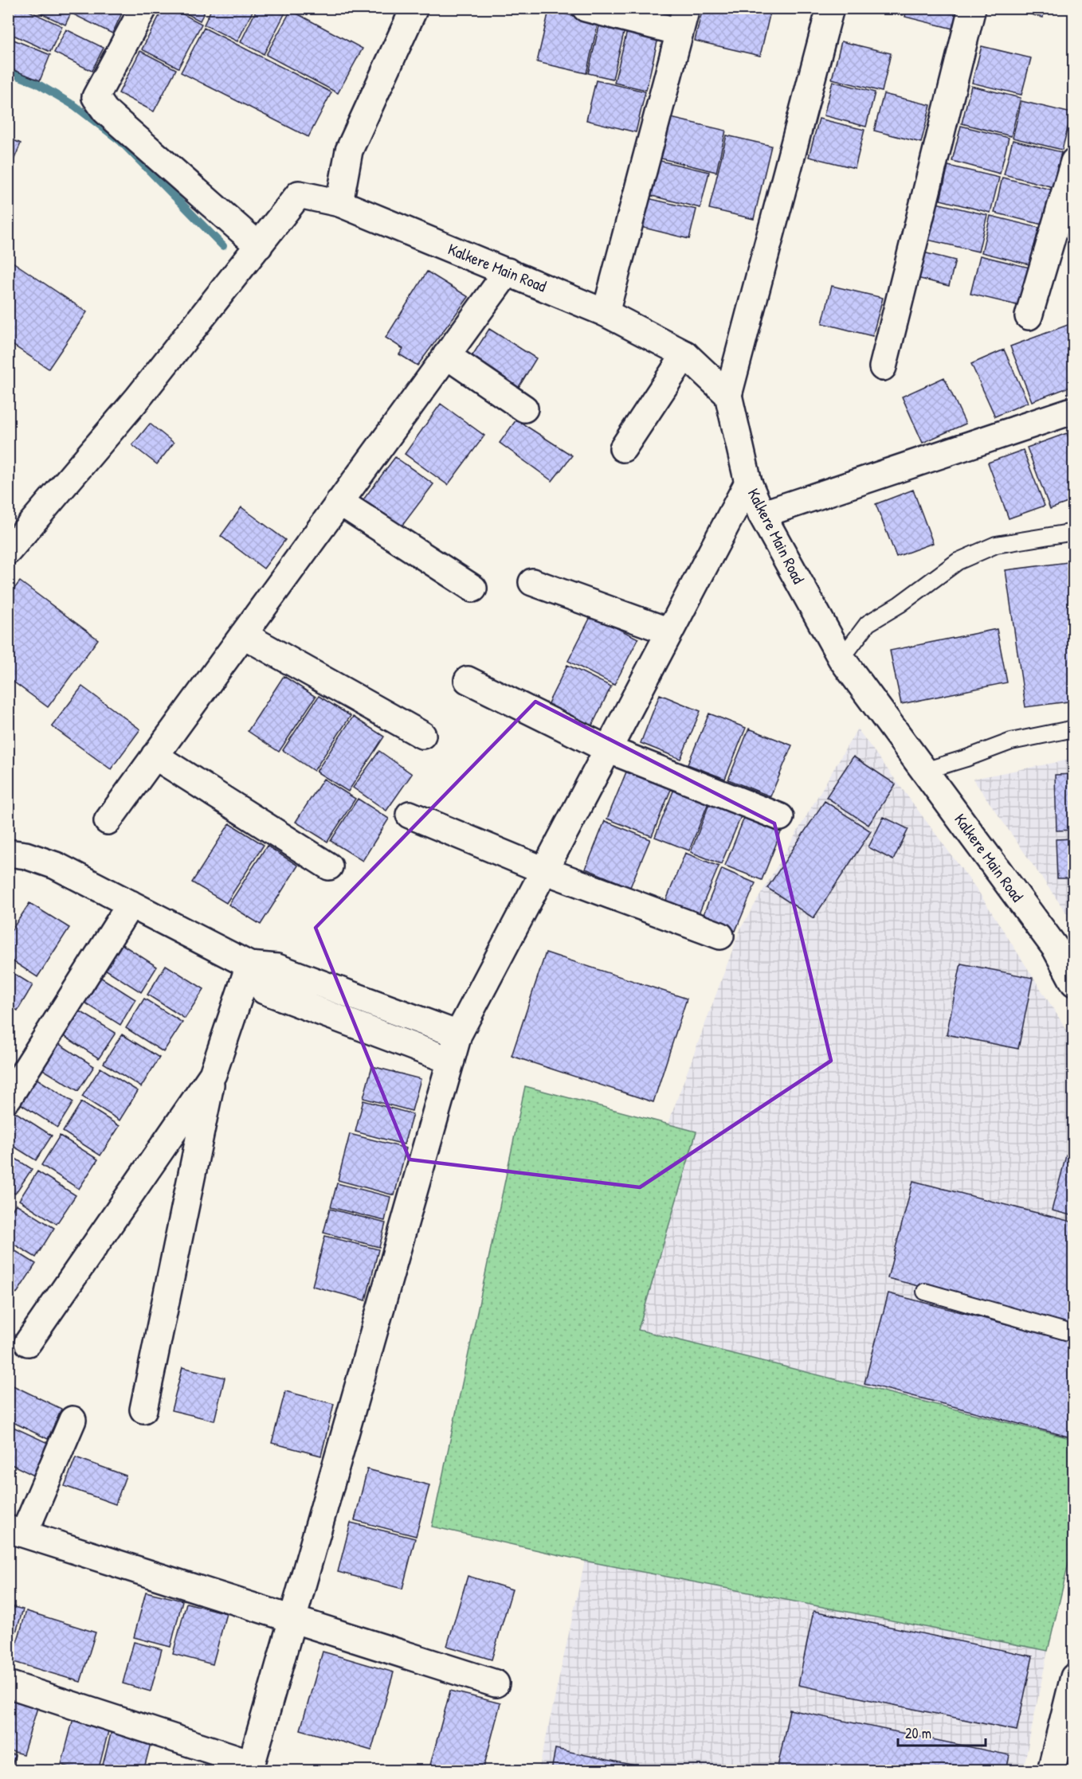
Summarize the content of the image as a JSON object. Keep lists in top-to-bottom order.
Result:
{
  "streets": {
    "street": ["Kalkere Main Road"]
  },
  "scale_bar": "20 m"
}
